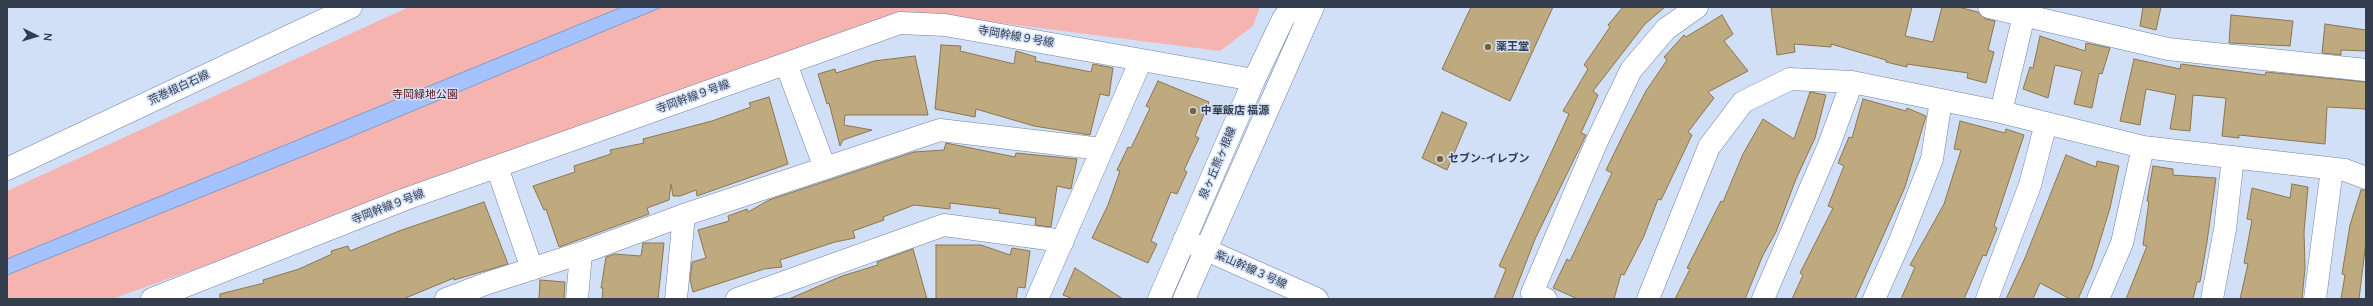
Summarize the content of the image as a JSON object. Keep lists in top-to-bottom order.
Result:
{
  "streets": {
    "street": [
      "寺岡幹線９号線",
      "荒巻根白石線",
      "泉ヶ丘熊ヶ根線",
      "紫山幹線３号線"
    ]
  },
  "crossings": [
    ["寺岡幹線９号線", "泉ヶ丘熊ヶ根線"],
    ["泉ヶ丘熊ヶ根線", "紫山幹線３号線"]
  ],
  "parks": ["寺岡緑地公園"],
  "places": ["薬王堂", "中華飯店 福源", "セブン-イレブン"],
  "north": "right"
}
